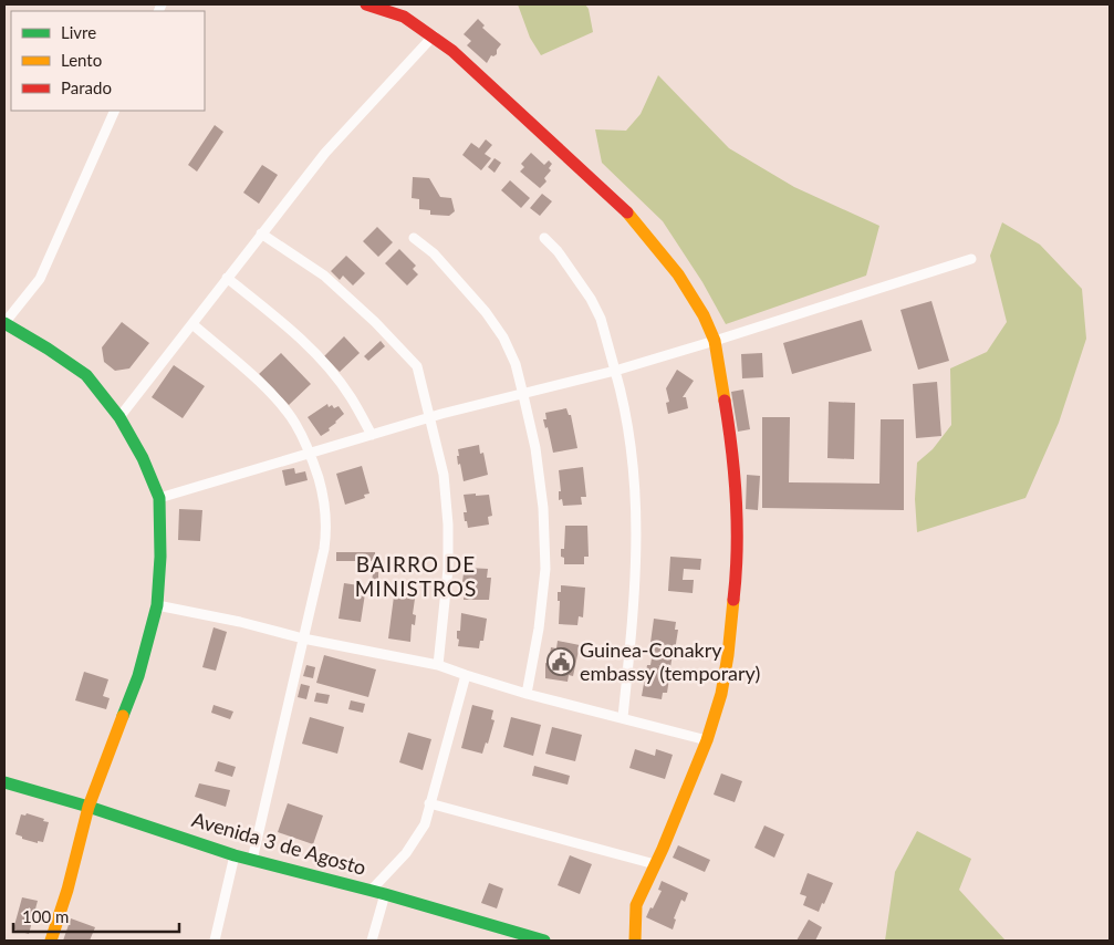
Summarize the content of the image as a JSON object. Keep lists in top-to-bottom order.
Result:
{
  "streets": {
    "street": ["Avenida 3 de Agosto"]
  },
  "districts": ["BAIRRO DE MINISTROS"],
  "places": {
    "public building": ["Guinea-Conakry embassy (temporary)"]
  },
  "legend": ["Livre", "Lento", "Parado"],
  "scale_bar": "100 m"
}
